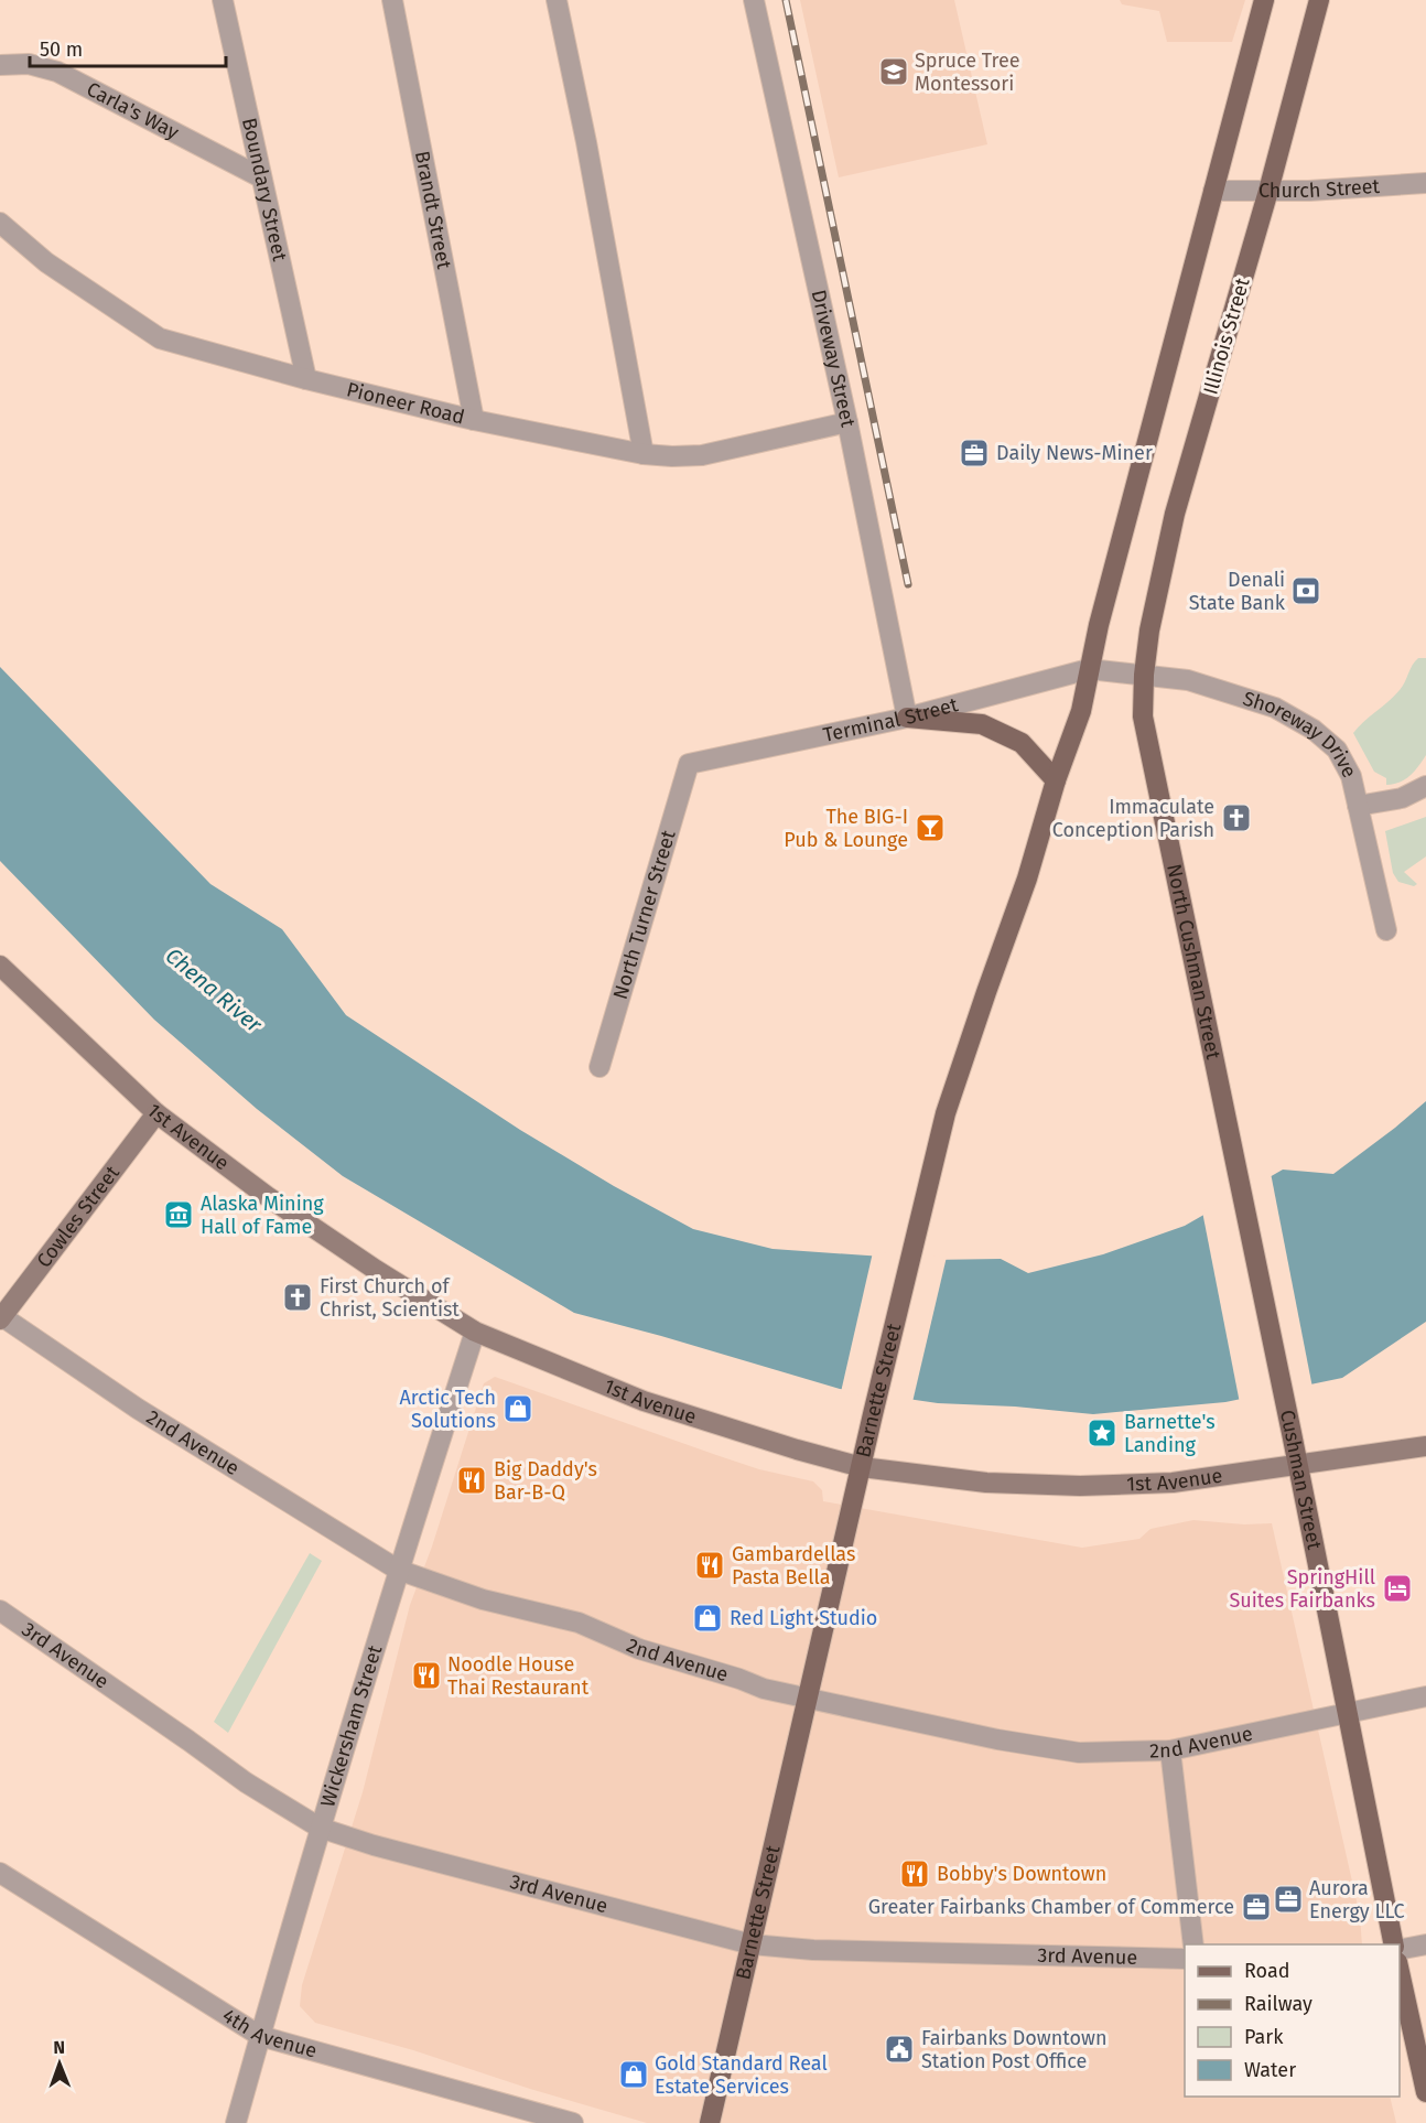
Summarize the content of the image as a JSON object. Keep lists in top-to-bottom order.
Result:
{
  "streets": {
    "main road": [
      "Illinois Street",
      "North Cushman Street",
      "1st Avenue",
      "Cowles Street",
      "Barnette Street",
      "Cushman Street"
    ],
    "street": [
      "Carla's Way",
      "Church Street",
      "Boundary Street",
      "Brandt Street",
      "Driveway Street",
      "Pioneer Road",
      "Terminal Street",
      "Shoreway Drive",
      "North Turner Street",
      "2nd Avenue",
      "3rd Avenue",
      "Wickersham Street",
      "4th Avenue"
    ]
  },
  "crossings": [
    ["Carla's Way", "Boundary Street"],
    ["Church Street", "Illinois Street"],
    ["Boundary Street", "Pioneer Road"],
    ["Brandt Street", "Pioneer Road"],
    ["Illinois Street", "Shoreway Drive"],
    ["Illinois Street", "North Cushman Street"],
    ["Driveway Street", "Pioneer Road"],
    ["Driveway Street", "Terminal Street"],
    ["Terminal Street", "Shoreway Drive"],
    ["Terminal Street", "North Turner Street"],
    ["Terminal Street", "Barnette Street"],
    ["Shoreway Drive", "North Cushman Street"],
    ["Shoreway Drive", "Barnette Street"],
    ["North Cushman Street", "Cushman Street"],
    ["1st Avenue", "Cowles Street"],
    ["1st Avenue", "Barnette Street"],
    ["1st Avenue", "Cushman Street"],
    ["1st Avenue", "Wickersham Street"],
    ["Cowles Street", "2nd Avenue"],
    ["Barnette Street", "2nd Avenue"],
    ["Barnette Street", "3rd Avenue"],
    ["2nd Avenue", "Cushman Street"],
    ["2nd Avenue", "Wickersham Street"],
    ["3rd Avenue", "Wickersham Street"],
    ["Wickersham Street", "4th Avenue"]
  ],
  "water": ["Chena River"],
  "places": {
    "school or university": ["Spruce Tree Montessori"],
    "office": ["Daily News-Miner", "Aurora Energy LLC", "Greater Fairbanks Chamber of Commerce"],
    "bank": ["Denali State Bank"],
    "church": ["Immaculate Conception Parish", "First Church of Christ, Scientist"],
    "bar": ["The BIG-I Pub & Lounge"],
    "museum": ["Alaska Mining Hall of Fame"],
    "shop": ["Arctic Tech Solutions", "Red Light Studio", "Gold Standard Real Estate Services"],
    "place": ["Barnette's Landing"],
    "restaurant": [
      "Big Daddy's Bar-B-Q",
      "Gambardellas Pasta Bella",
      "Noodle House Thai Restaurant",
      "Bobby's Downtown"
    ],
    "hotel": ["SpringHill Suites Fairbanks"],
    "public building": ["Fairbanks Downtown Station Post Office"]
  },
  "legend": [
    "Road",
    "Railway",
    "Park",
    "Water"
  ],
  "scale_bar": "50 m",
  "north": "top"
}
